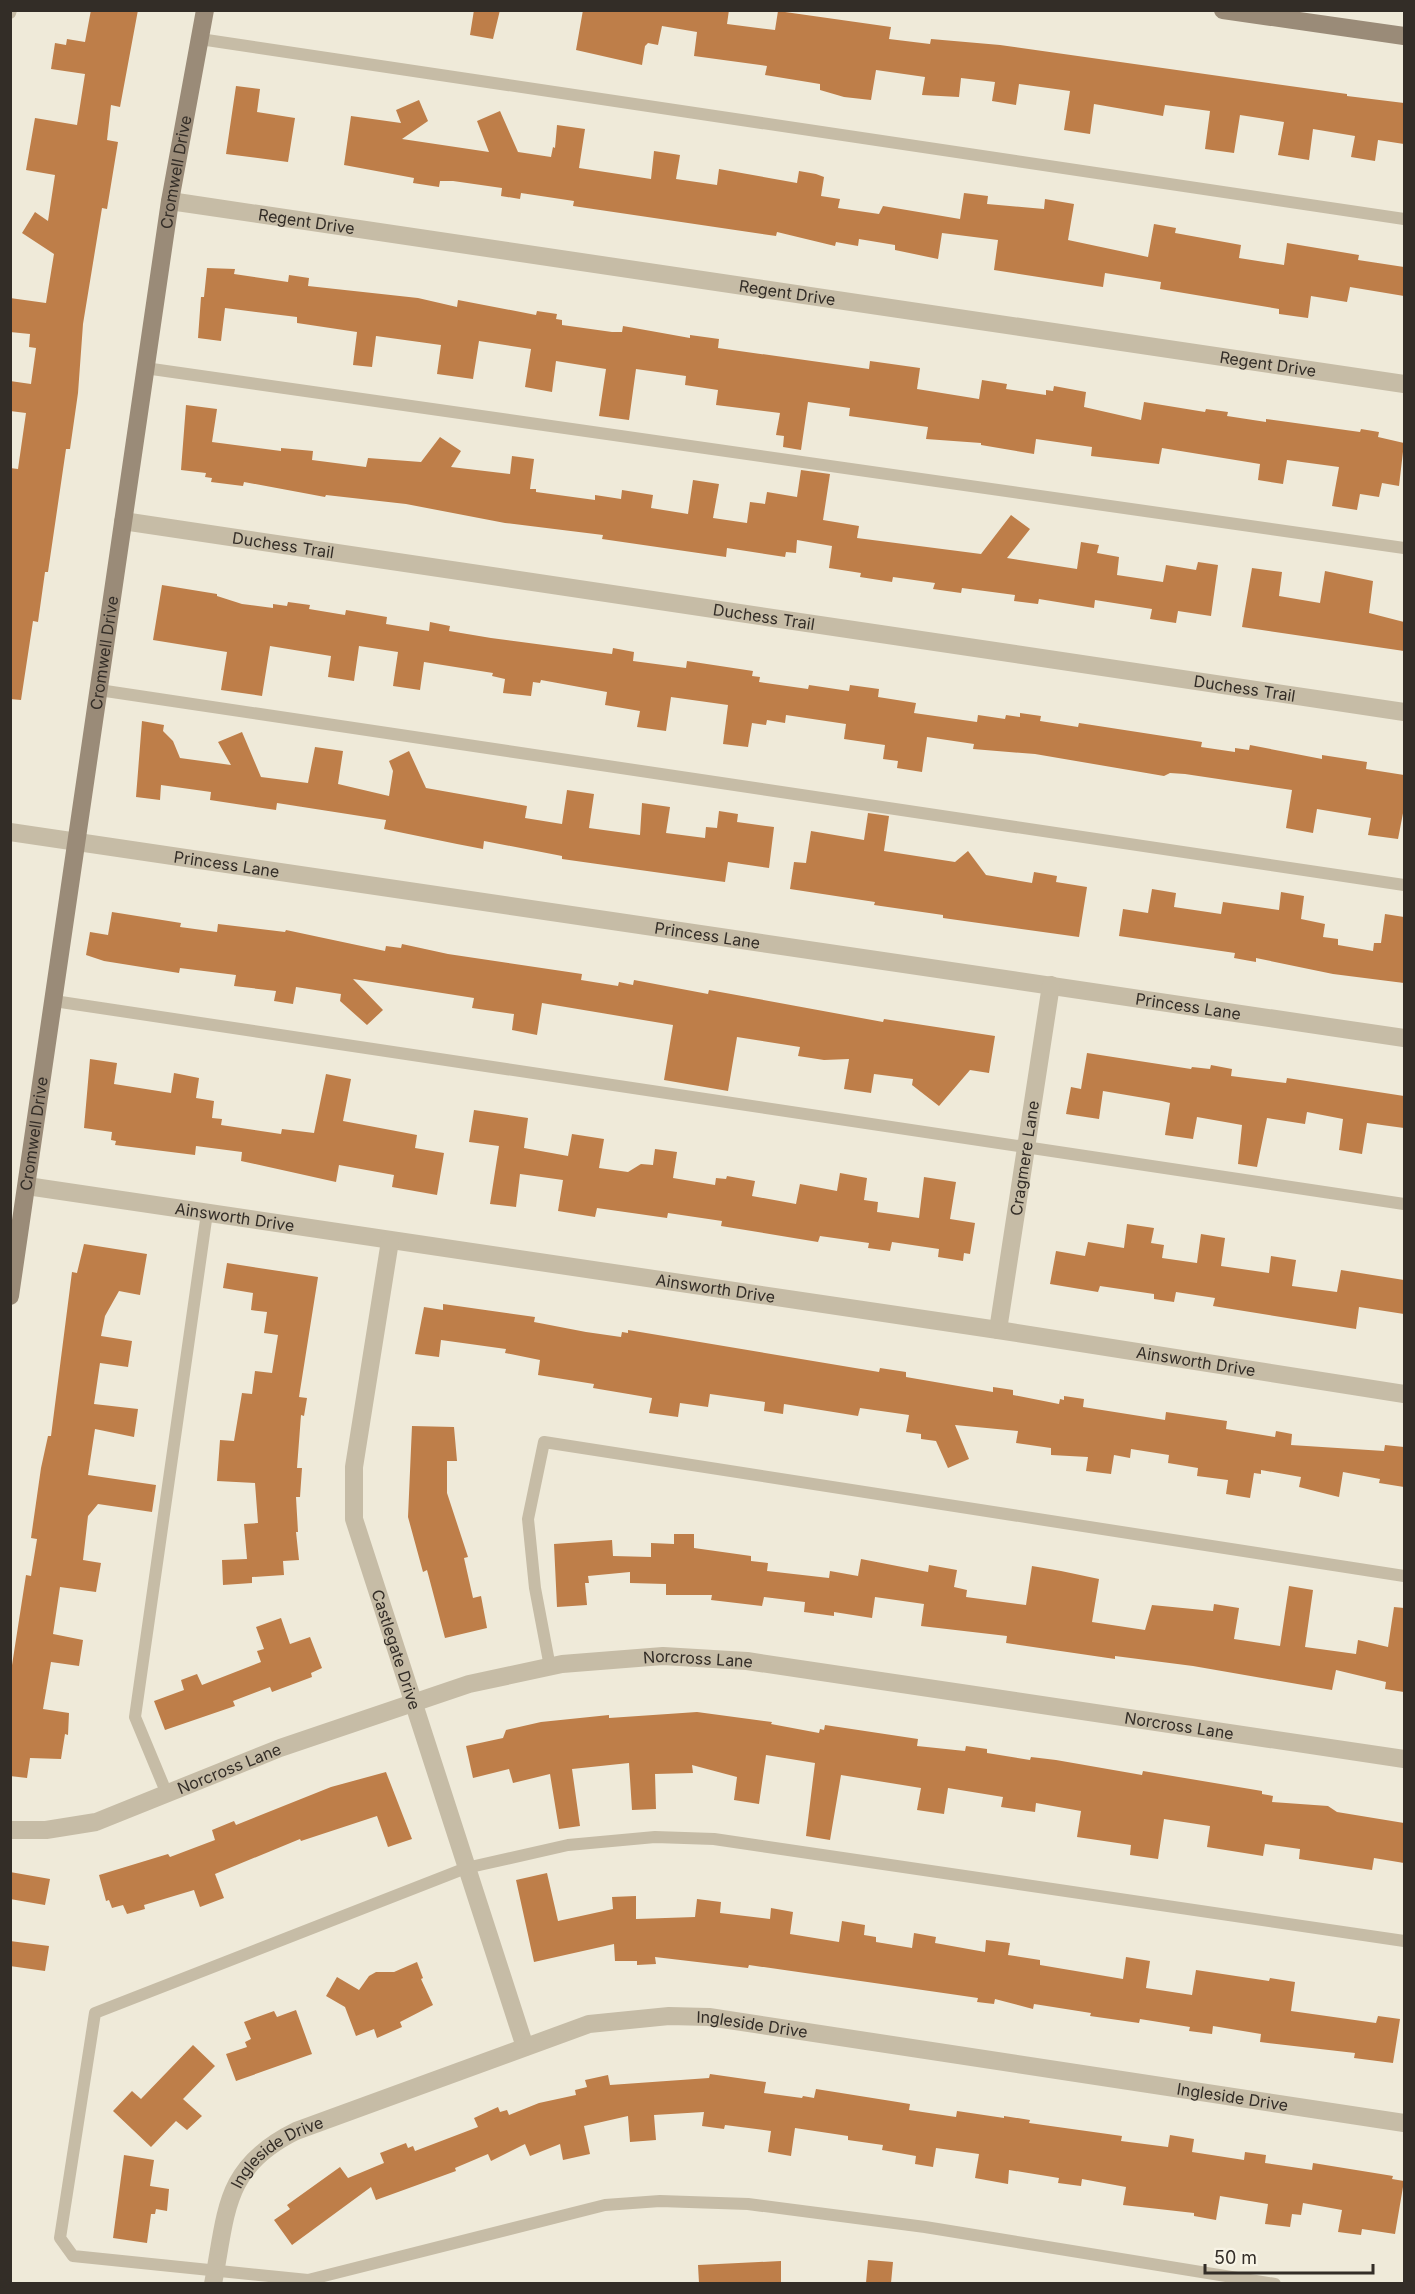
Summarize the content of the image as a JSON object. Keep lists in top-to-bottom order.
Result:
{
  "streets": {
    "street": [
      "Cromwell Drive",
      "Regent Drive",
      "Duchess Trail",
      "Princess Lane",
      "Cragmere Lane",
      "Ainsworth Drive",
      "Castlegate Drive",
      "Norcross Lane",
      "Ingleside Drive"
    ]
  },
  "crossings": [
    ["Cromwell Drive", "Regent Drive"],
    ["Cromwell Drive", "Duchess Trail"],
    ["Cromwell Drive", "Princess Lane"],
    ["Cromwell Drive", "Ainsworth Drive"],
    ["Princess Lane", "Cragmere Lane"],
    ["Cragmere Lane", "Ainsworth Drive"],
    ["Ainsworth Drive", "Castlegate Drive"],
    ["Castlegate Drive", "Norcross Lane"],
    ["Castlegate Drive", "Ingleside Drive"]
  ],
  "scale_bar": "50 m"
}
